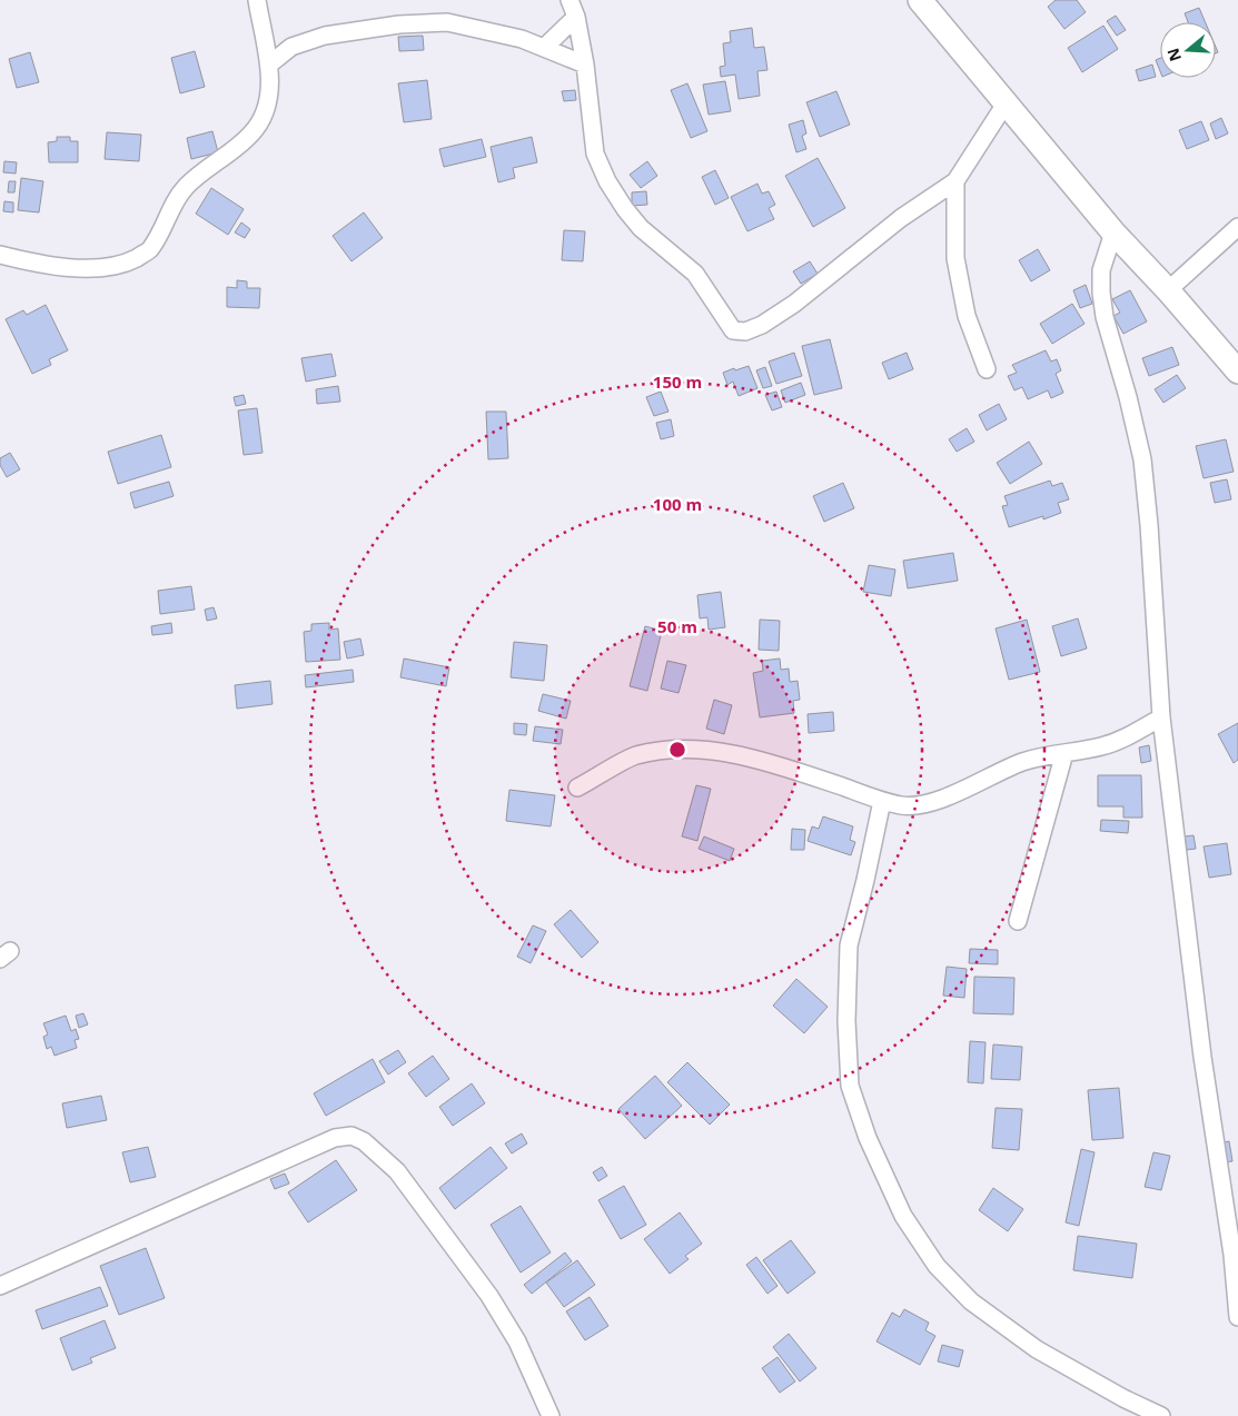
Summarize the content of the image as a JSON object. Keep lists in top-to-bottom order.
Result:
{
  "north": "left",
  "rings": ["150 m", "100 m", "50 m"]
}
